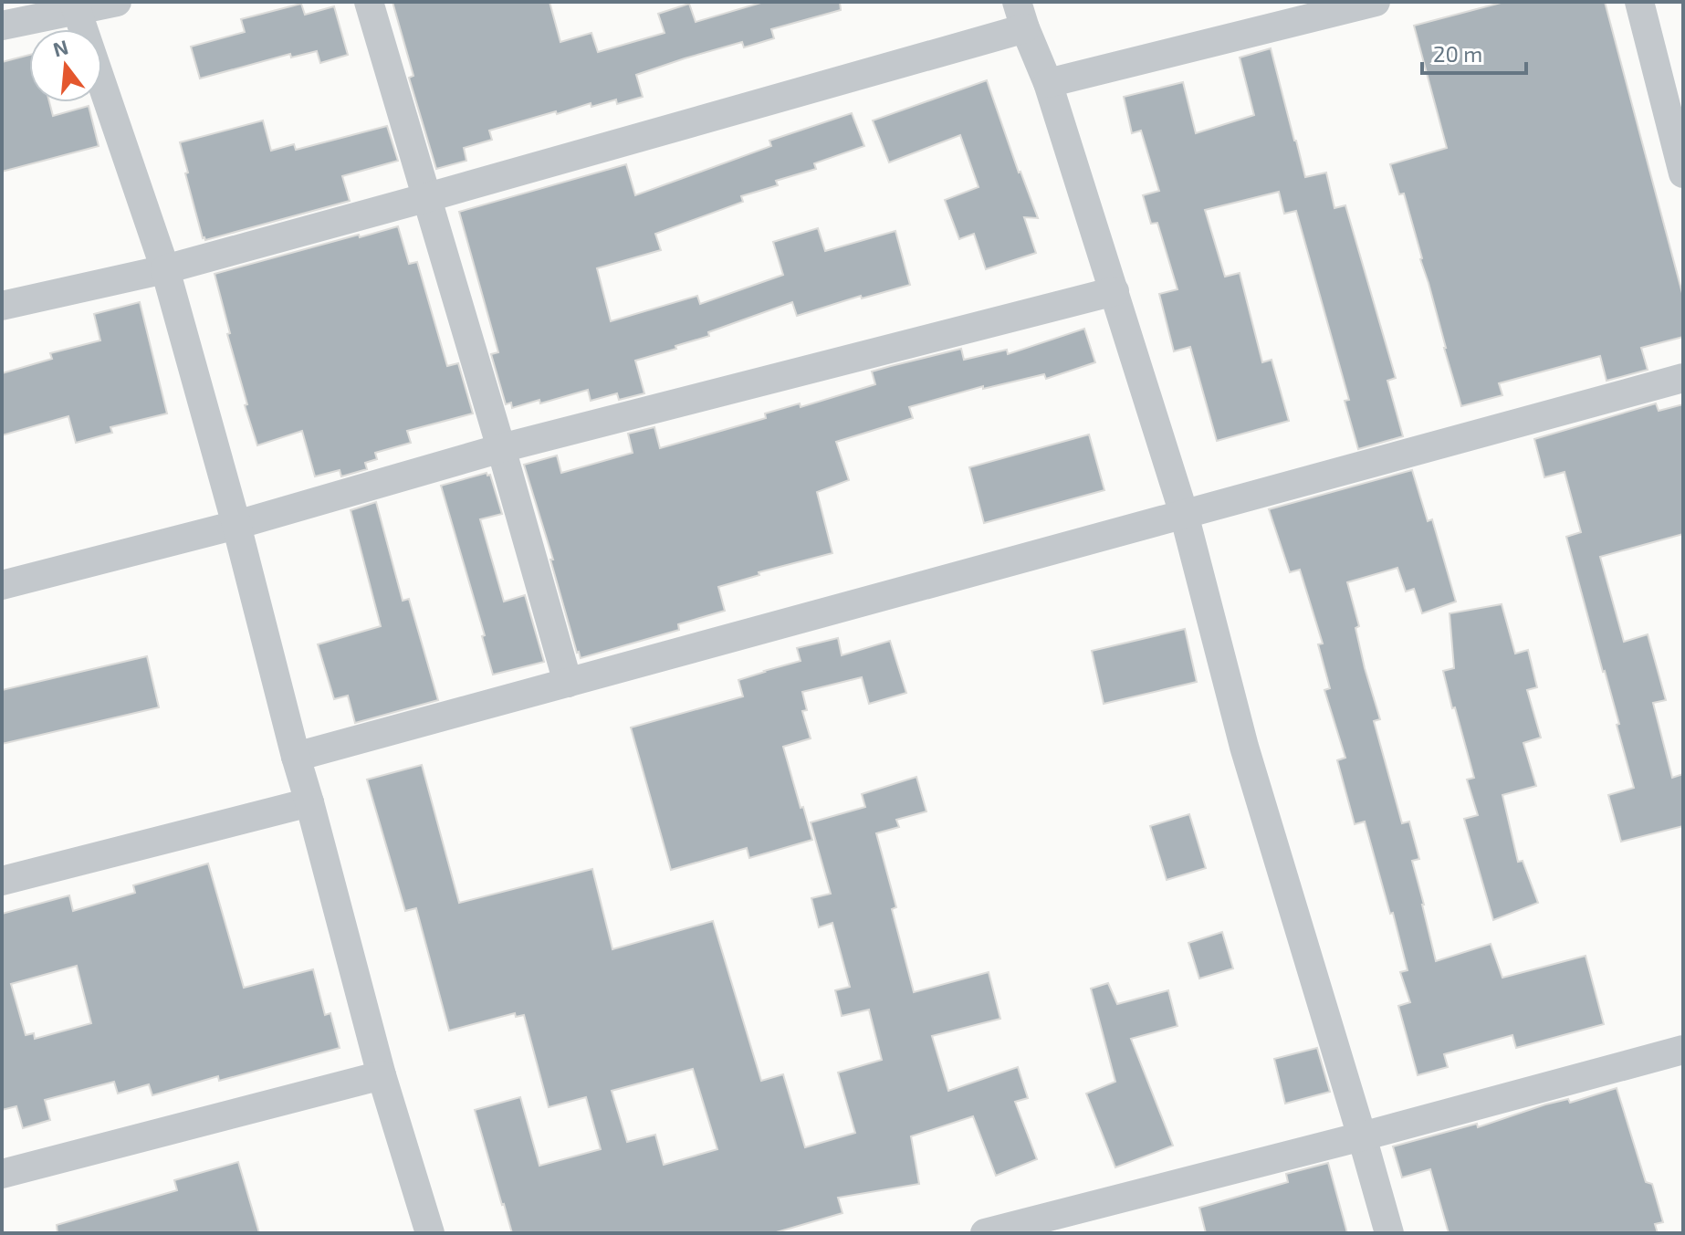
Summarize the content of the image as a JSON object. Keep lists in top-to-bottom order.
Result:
{
  "scale_bar": "20 m",
  "north": "top"
}
